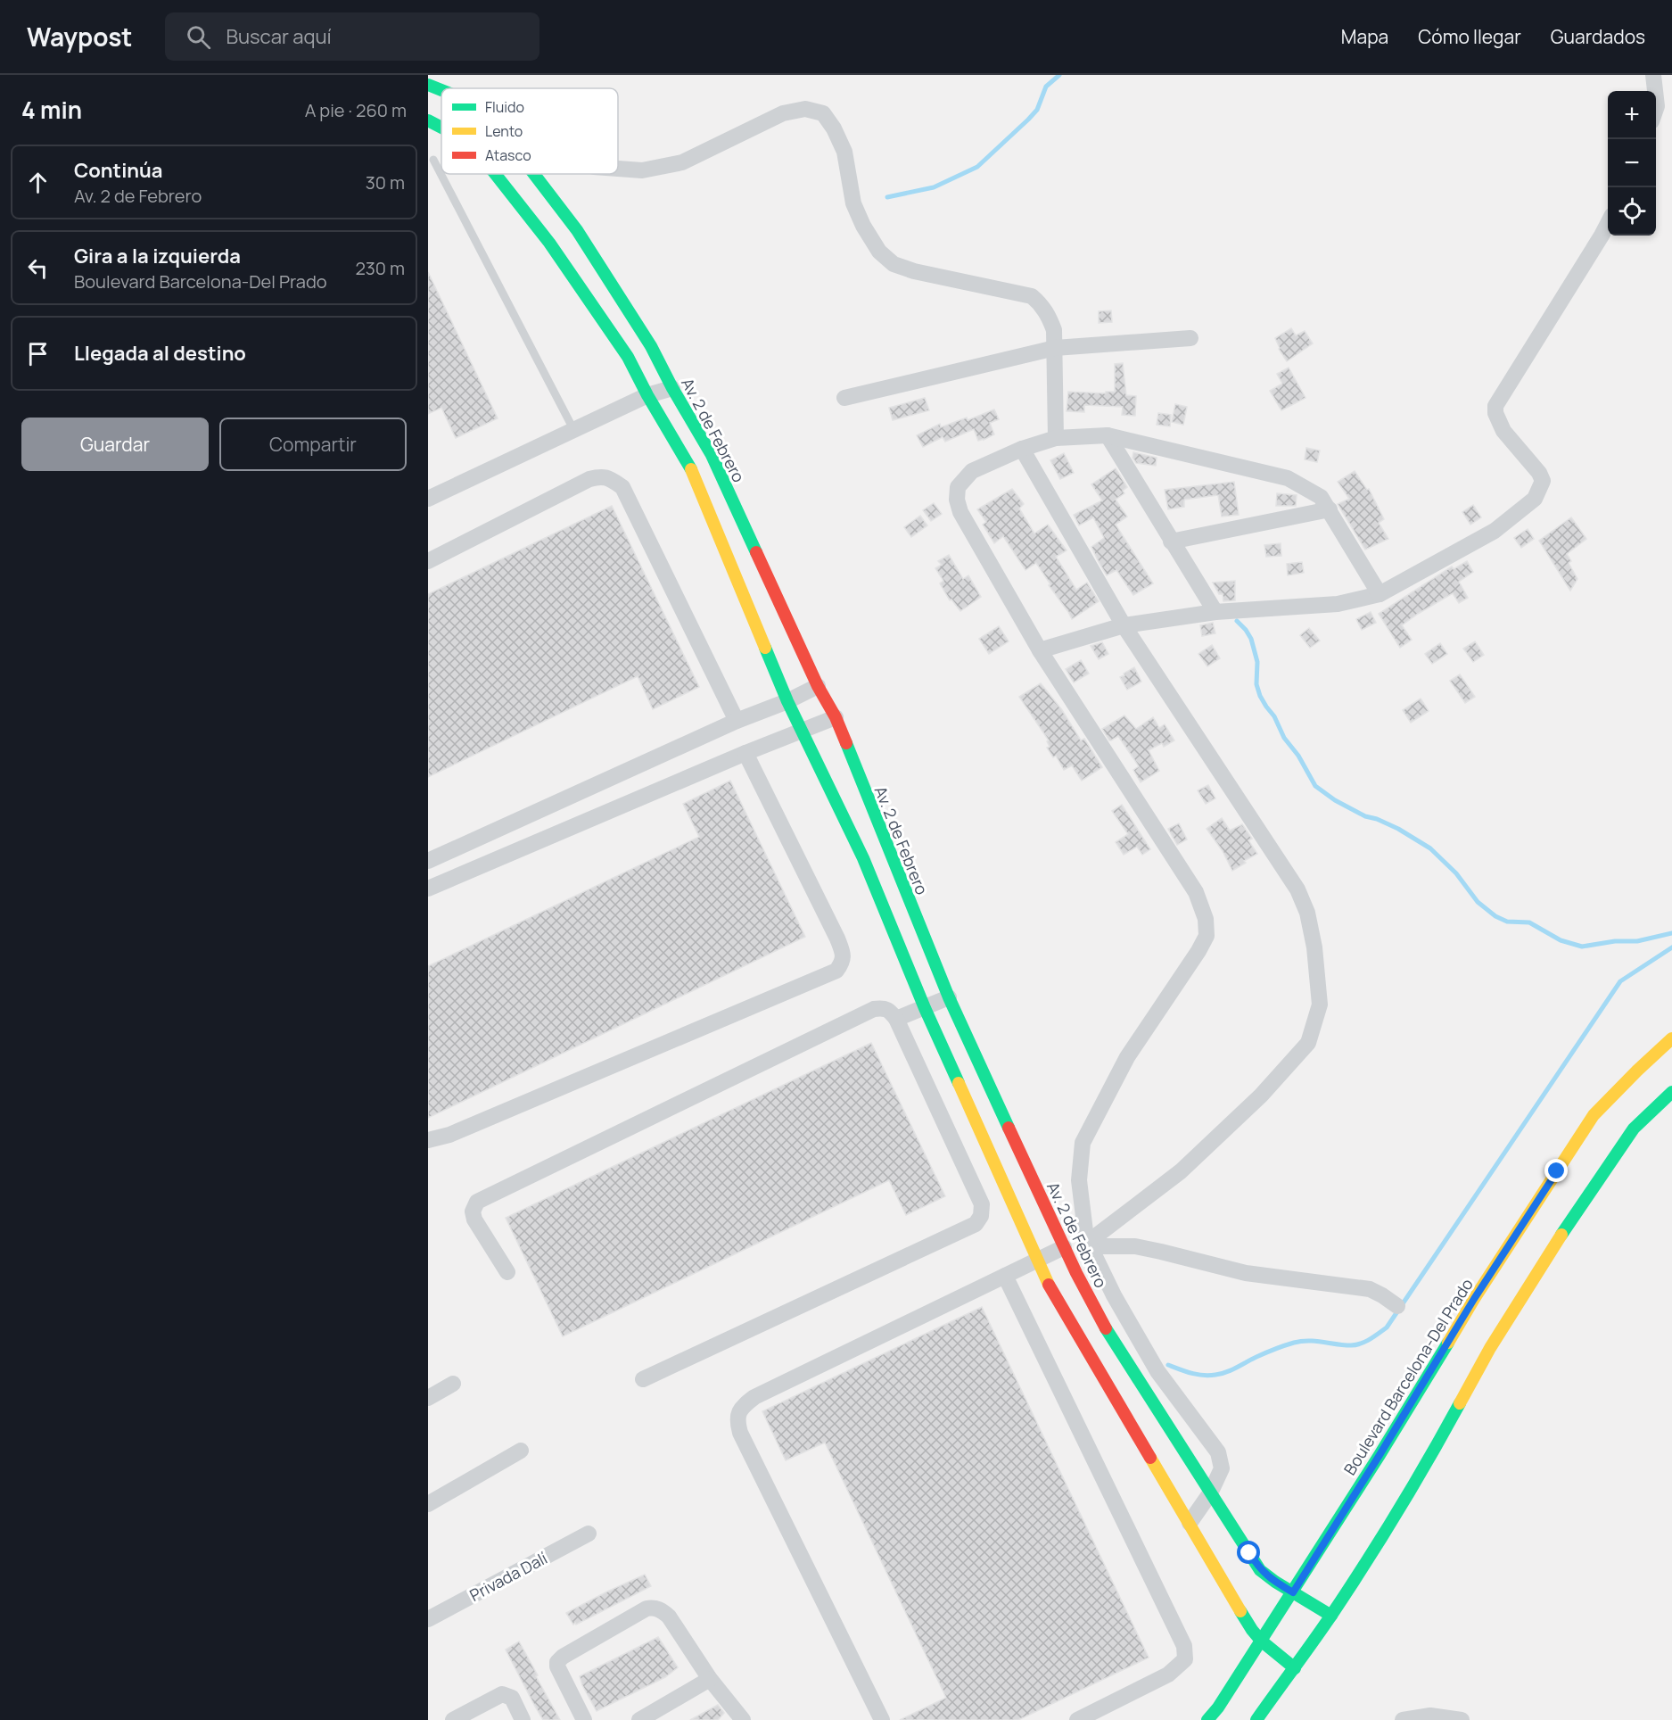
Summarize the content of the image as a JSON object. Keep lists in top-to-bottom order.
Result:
{
  "streets": {
    "main road": ["Av. 2 de Febrero", "Boulevard Barcelona-Del Prado"],
    "street": ["Privada Dalí"]
  },
  "crossings": [
    ["Av. 2 de Febrero", "Boulevard Barcelona-Del Prado"]
  ],
  "legend": ["Fluido", "Lento", "Atasco"],
  "page": {
    "header": "Waypost",
    "search": "Buscar aquí",
    "nav": ["Mapa", "Cómo llegar", "Guardados"],
    "heading": ["4 min", "A pie · 260 m"],
    "map_buttons": ["+", "−"],
    "list": [
      ["Continúa", "Av. 2 de Febrero", "30 m"],
      ["Gira a la izquierda", "Boulevard Barcelona-Del Prado", "230 m"],
      "Llegada al destino"
    ],
    "buttons": ["Guardar", "Compartir"]
  }
}
